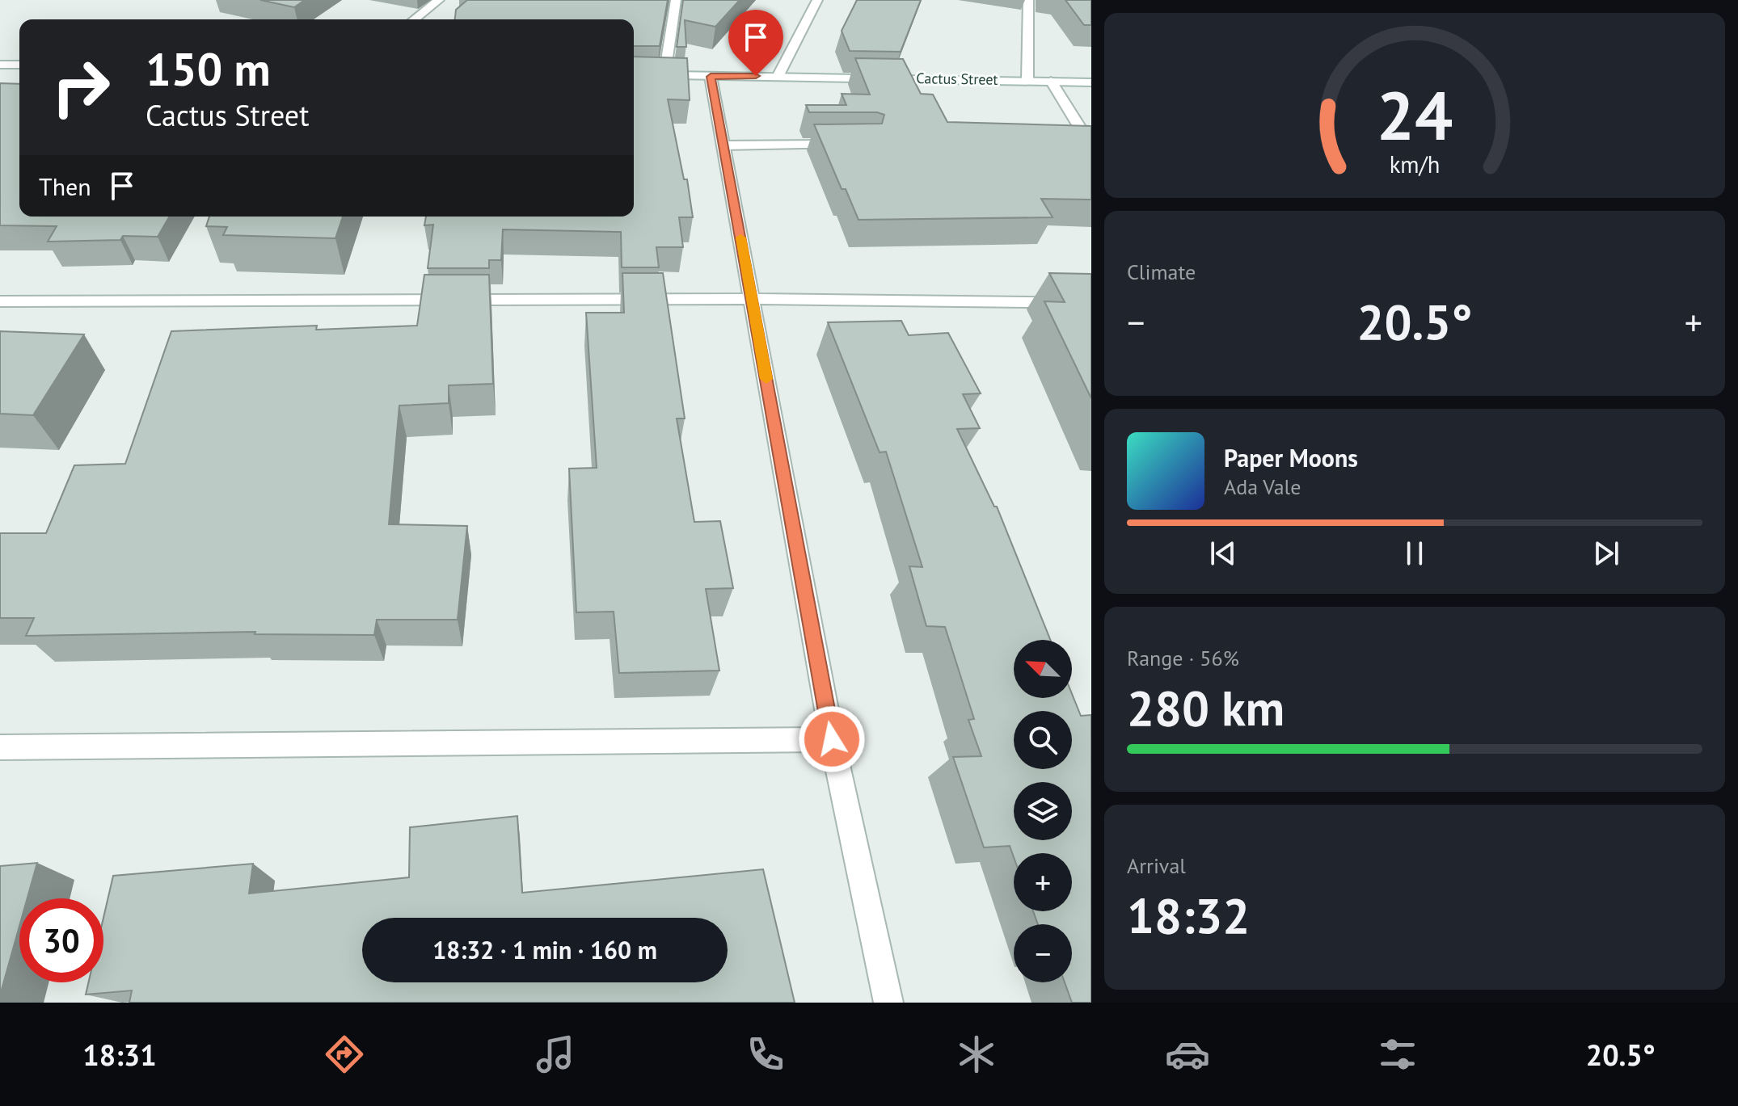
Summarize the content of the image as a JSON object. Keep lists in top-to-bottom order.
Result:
{
  "streets": {
    "street": ["Cactus Street"]
  },
  "north": "top left",
  "page": {
    "turn": ["150 m", "Cactus Street"],
    "then": "Then",
    "tile": [
      "Climate",
      ["Range · 56%", "280 km"],
      ["Arrival", "18:32"]
    ],
    "heat": ["−", "20.5°", "+"],
    "song": ["Paper Moons", "Ada Vale"],
    "map_buttons": ["+", "−"],
    "limit": "30",
    "trip": "18:32 · 1 min · 160 m",
    "tabs": ["18:31", "20.5°"],
    "gauge": ["24", "km/h"]
  }
}
